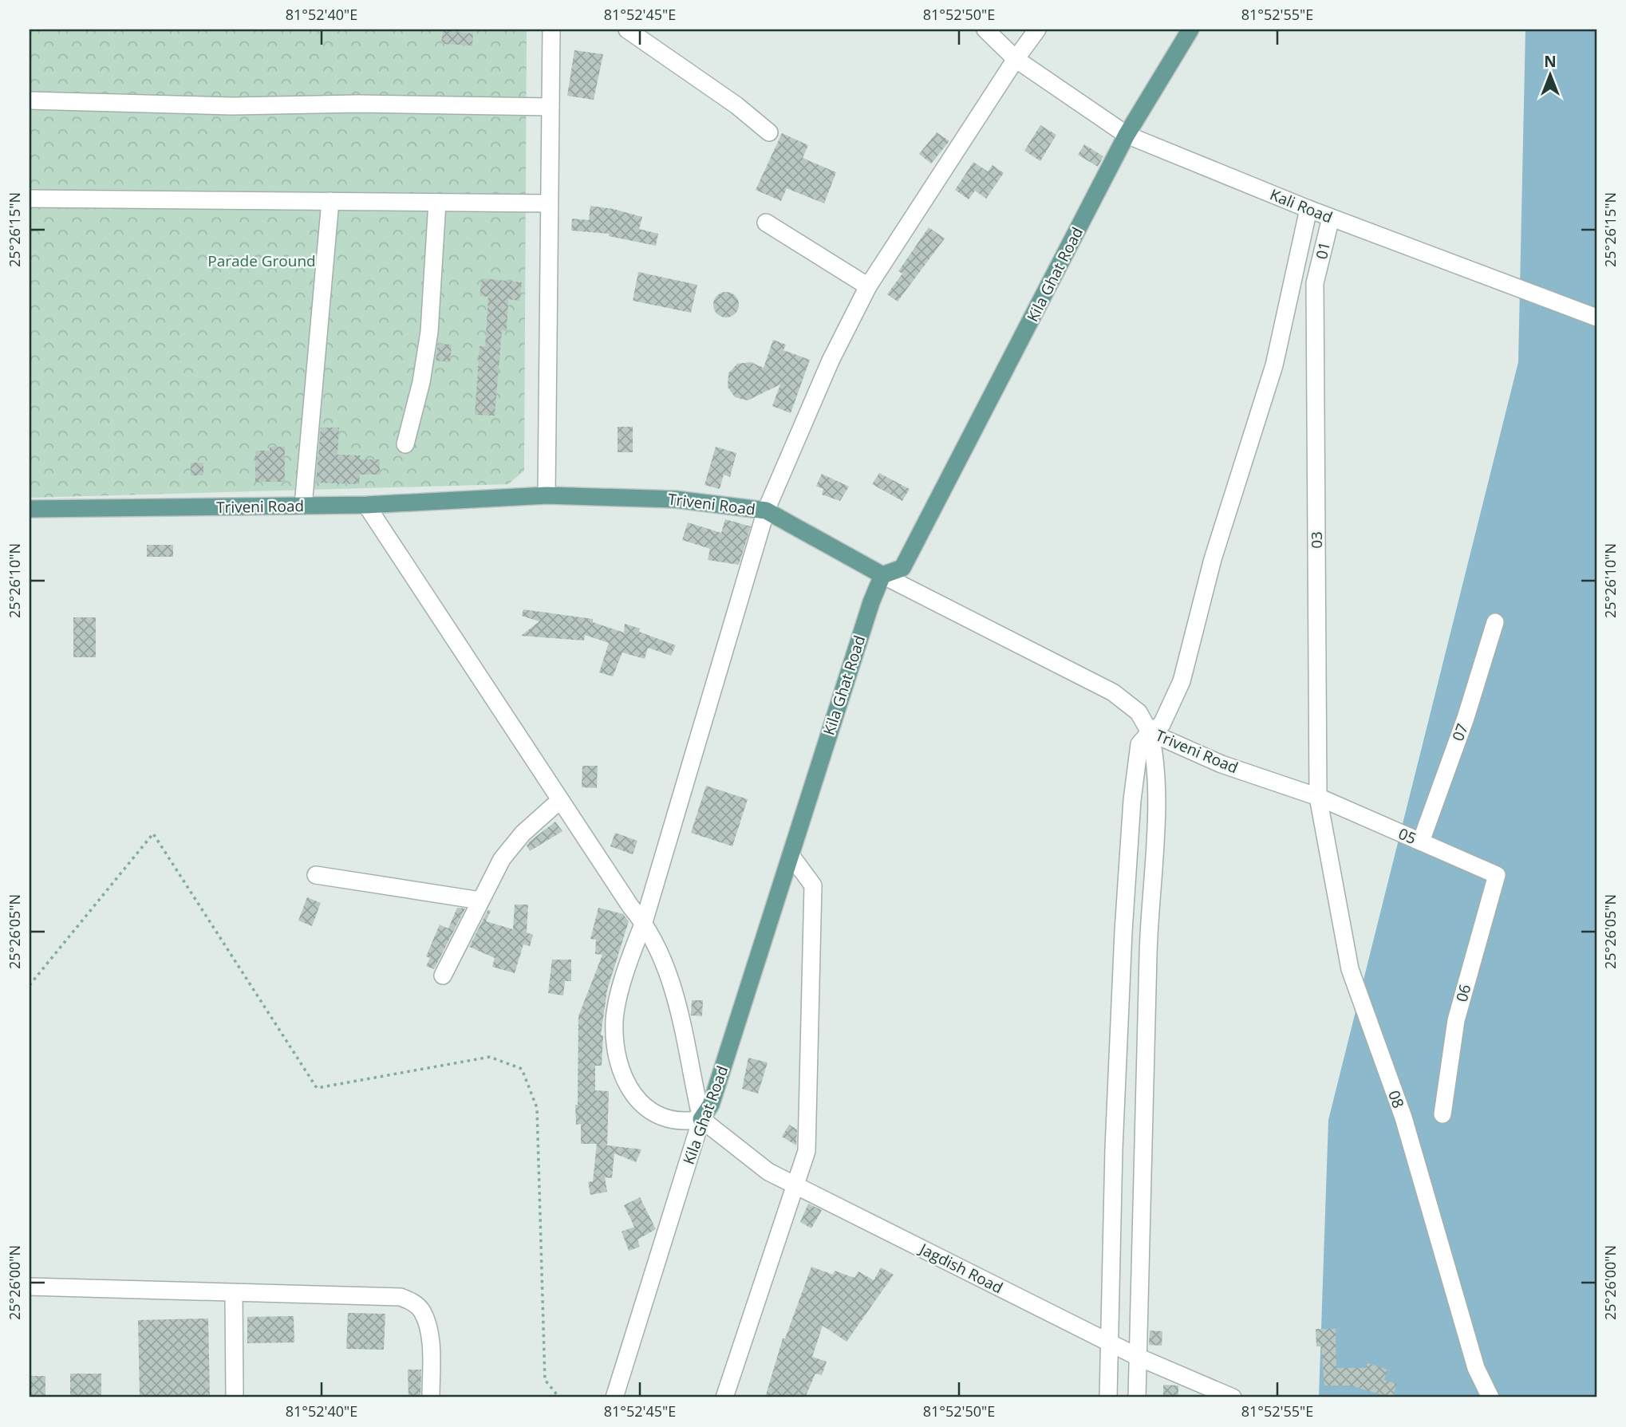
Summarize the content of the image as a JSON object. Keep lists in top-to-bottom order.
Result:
{
  "streets": {
    "main road": ["Kila Ghat Road", "Triveni Road"],
    "street": [
      "Kali Road",
      "01",
      "03",
      "07",
      "05",
      "06",
      "08",
      "Jagdish Road"
    ]
  },
  "crossings": [
    ["Kali Road", "01"],
    ["Kali Road", "Kila Ghat Road"],
    ["01", "03"],
    ["Kila Ghat Road", "Triveni Road"],
    ["Kila Ghat Road", "Jagdish Road"],
    ["Triveni Road", "03"],
    ["Triveni Road", "05"],
    ["Triveni Road", "08"],
    ["03", "05"],
    ["03", "08"],
    ["07", "05"],
    ["05", "06"],
    ["05", "08"]
  ],
  "parks": ["Parade Ground"],
  "north": "top",
  "coordinates": [
    "81°52'40\"E",
    "81°52'45\"E",
    "81°52'50\"E",
    "81°52'55\"E",
    "25°26'15\"N",
    "25°26'10\"N",
    "25°26'05\"N",
    "25°26'00\"N"
  ]
}
